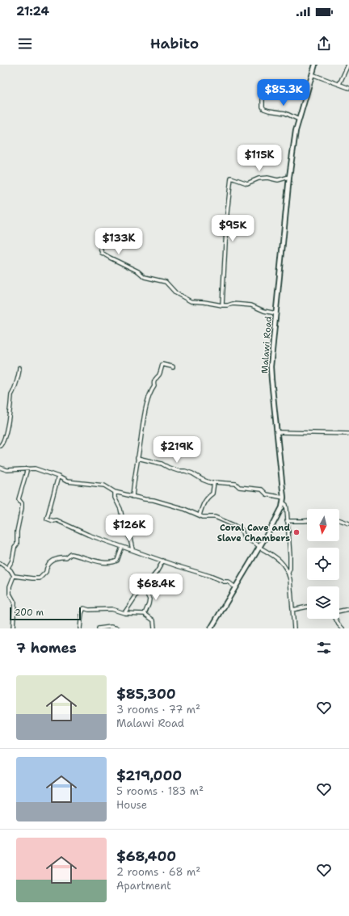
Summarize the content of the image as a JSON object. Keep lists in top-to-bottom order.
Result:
{
  "streets": {
    "main road": ["Malawi Road"]
  },
  "places": ["Coral Cave and Slave Chambers"],
  "scale_bar": "200 m",
  "north": "bottom",
  "page": {
    "status": "21:24",
    "header": "Habito",
    "price": [
      "$85.3K",
      "$115K",
      "$95K",
      "$133K",
      "$219K",
      "$126K",
      "$68.4K"
    ],
    "scale": "200 m",
    "heading": "7 homes",
    "list": [
      {
        "name": "$85,300",
        "note": "3 rooms · 77 m² · Malawi Road"
      },
      {
        "name": "$219,000",
        "note": "5 rooms · 183 m² · House"
      },
      {
        "name": "$68,400",
        "note": "2 rooms · 68 m² · Apartment"
      }
    ]
  }
}
